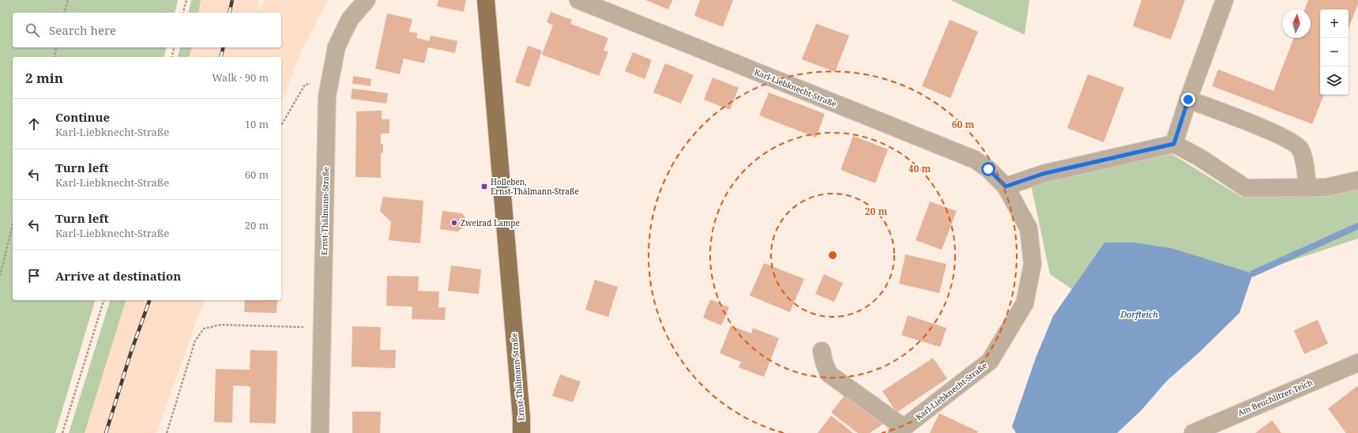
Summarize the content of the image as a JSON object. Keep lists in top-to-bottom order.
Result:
{
  "streets": {
    "main road": ["Ernst-Thälmann-Straße"],
    "street": ["Karl-Liebknecht-Straße", "Am Beuchlitzer Teich"]
  },
  "water": ["Dorfteich"],
  "places": {
    "transit": ["Holleben, Ernst-Thälmann-Straße"],
    "other": ["Zweirad Lampe"]
  },
  "north": "top",
  "page": {
    "map_buttons": ["+", "−"],
    "search": "Search here",
    "heading": ["2 min", "Walk · 90 m"],
    "list": [
      ["Continue", "Karl-Liebknecht-Straße", "10 m"],
      ["Turn left", "Karl-Liebknecht-Straße", "60 m"],
      ["Turn left", "Karl-Liebknecht-Straße", "20 m"],
      "Arrive at destination"
    ]
  },
  "rings": ["60 m", "40 m", "20 m"]
}
